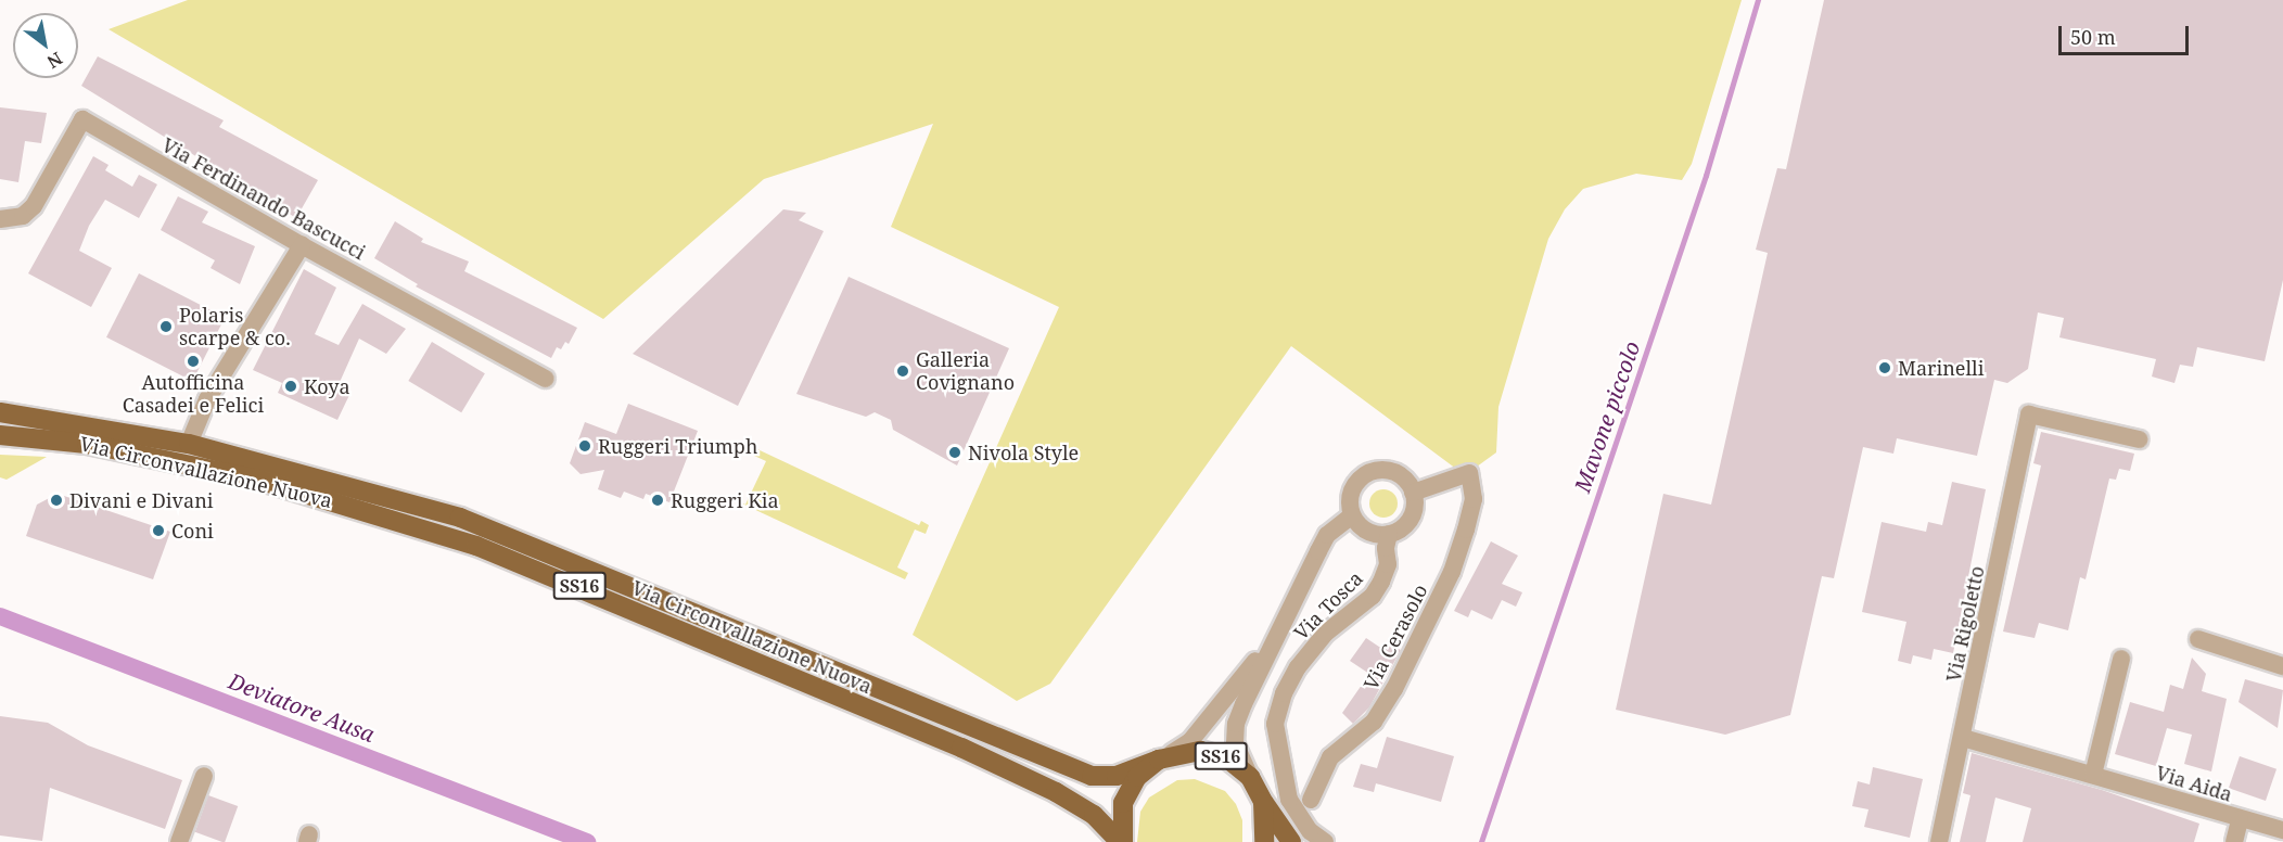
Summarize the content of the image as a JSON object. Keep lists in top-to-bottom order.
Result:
{
  "streets": {
    "main road": ["Via Circonvallazione Nuova", "SS16"],
    "street": [
      "Via Ferdinando Bascucci",
      "Via Tosca",
      "Via Rigoletto",
      "Via Cerasolo",
      "Via Aida"
    ]
  },
  "crossings": [
    ["Via Circonvallazione Nuova", "SS16"],
    ["Via Tosca", "Via Cerasolo"],
    ["Via Rigoletto", "Via Aida"]
  ],
  "water": ["Mavone piccolo", "Deviatore Ausa"],
  "places": [
    "Polaris scarpe & co.",
    "Autofficina Casadei e Felici",
    "Marinelli",
    "Galleria Covignano",
    "Koya",
    "Ruggeri Triumph",
    "Nivola Style",
    "Divani e Divani",
    "Ruggeri Kia",
    "Coni"
  ],
  "scale_bar": "50 m",
  "north": "bottom right"
}
